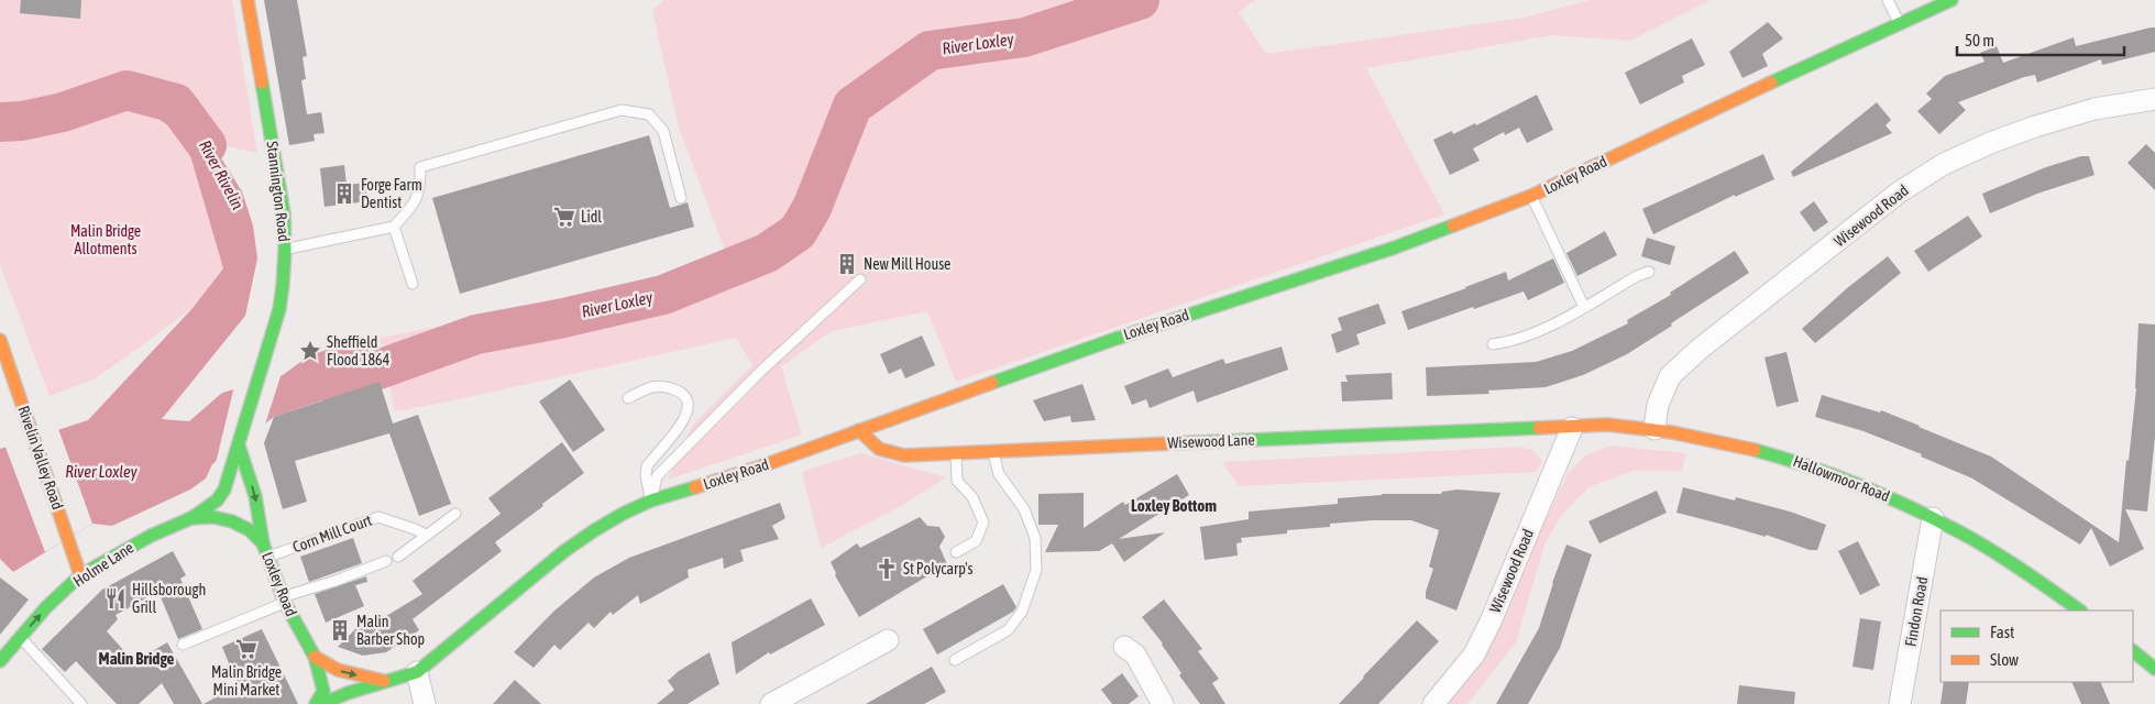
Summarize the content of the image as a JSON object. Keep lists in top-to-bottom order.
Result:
{
  "streets": {
    "main road": [
      "Loxley Road",
      "Stannington Road",
      "Wisewood Lane",
      "Rivelin Valley Road",
      "Hallowmoor Road",
      "Holme Lane"
    ],
    "street": ["Wisewood Road", "Findon Road"],
    "lane": ["Corn Mill Court"]
  },
  "crossings": [
    ["Loxley Road", "Wisewood Lane"],
    ["Loxley Road", "Corn Mill Court"],
    ["Loxley Road", "Holme Lane"],
    ["Stannington Road", "Holme Lane"],
    ["Wisewood Road", "Wisewood Lane"],
    ["Wisewood Road", "Hallowmoor Road"],
    ["Wisewood Lane", "Hallowmoor Road"],
    ["Rivelin Valley Road", "Holme Lane"],
    ["Hallowmoor Road", "Findon Road"]
  ],
  "districts": ["Loxley Bottom", "Malin Bridge"],
  "water": ["River Loxley", "River Rivelin"],
  "parks": ["Malin Bridge Allotments"],
  "places": {
    "building": ["Forge Farm Dentist", "New Mill House", "Malin Barber Shop"],
    "supermarket": ["Lidl", "Malin Bridge Mini Market"],
    "place": ["Sheffield Flood 1864"],
    "church": ["St Polycarp's"],
    "restaurant": ["Hillsborough Grill"]
  },
  "legend": ["Fast", "Slow"],
  "scale_bar": "50 m"
}
